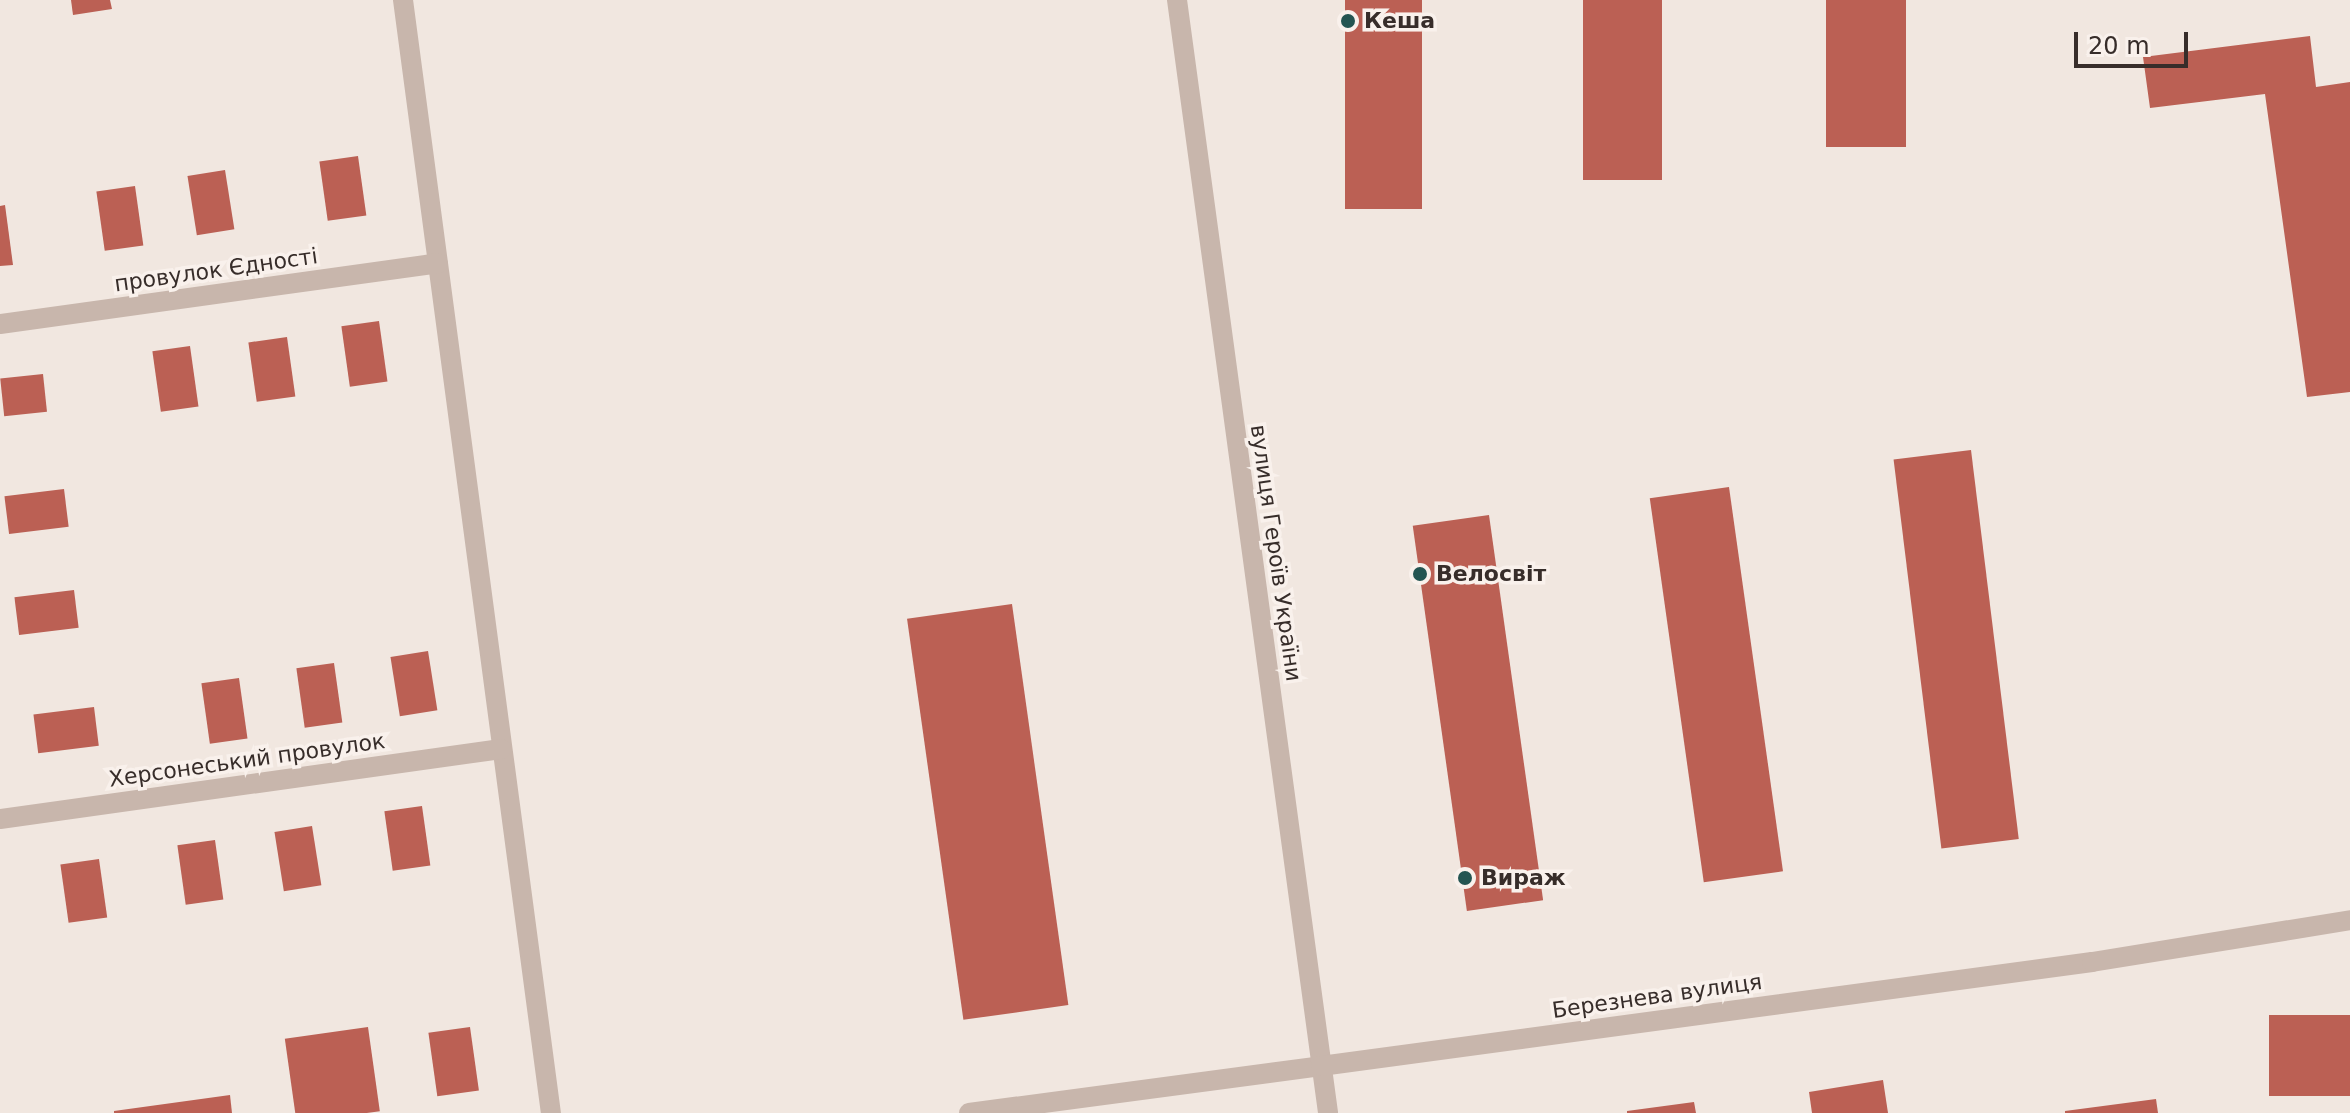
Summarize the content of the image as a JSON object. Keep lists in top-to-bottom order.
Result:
{
  "streets": {
    "street": [
      "провулок Єдності",
      "вулиця Героїв України",
      "Херсонеський провулок",
      "Березнева вулиця"
    ]
  },
  "crossings": [
    ["вулиця Героїв України", "Березнева вулиця"]
  ],
  "places": ["Кеша", "Велосвіт", "Вираж"],
  "scale_bar": "20 m"
}
